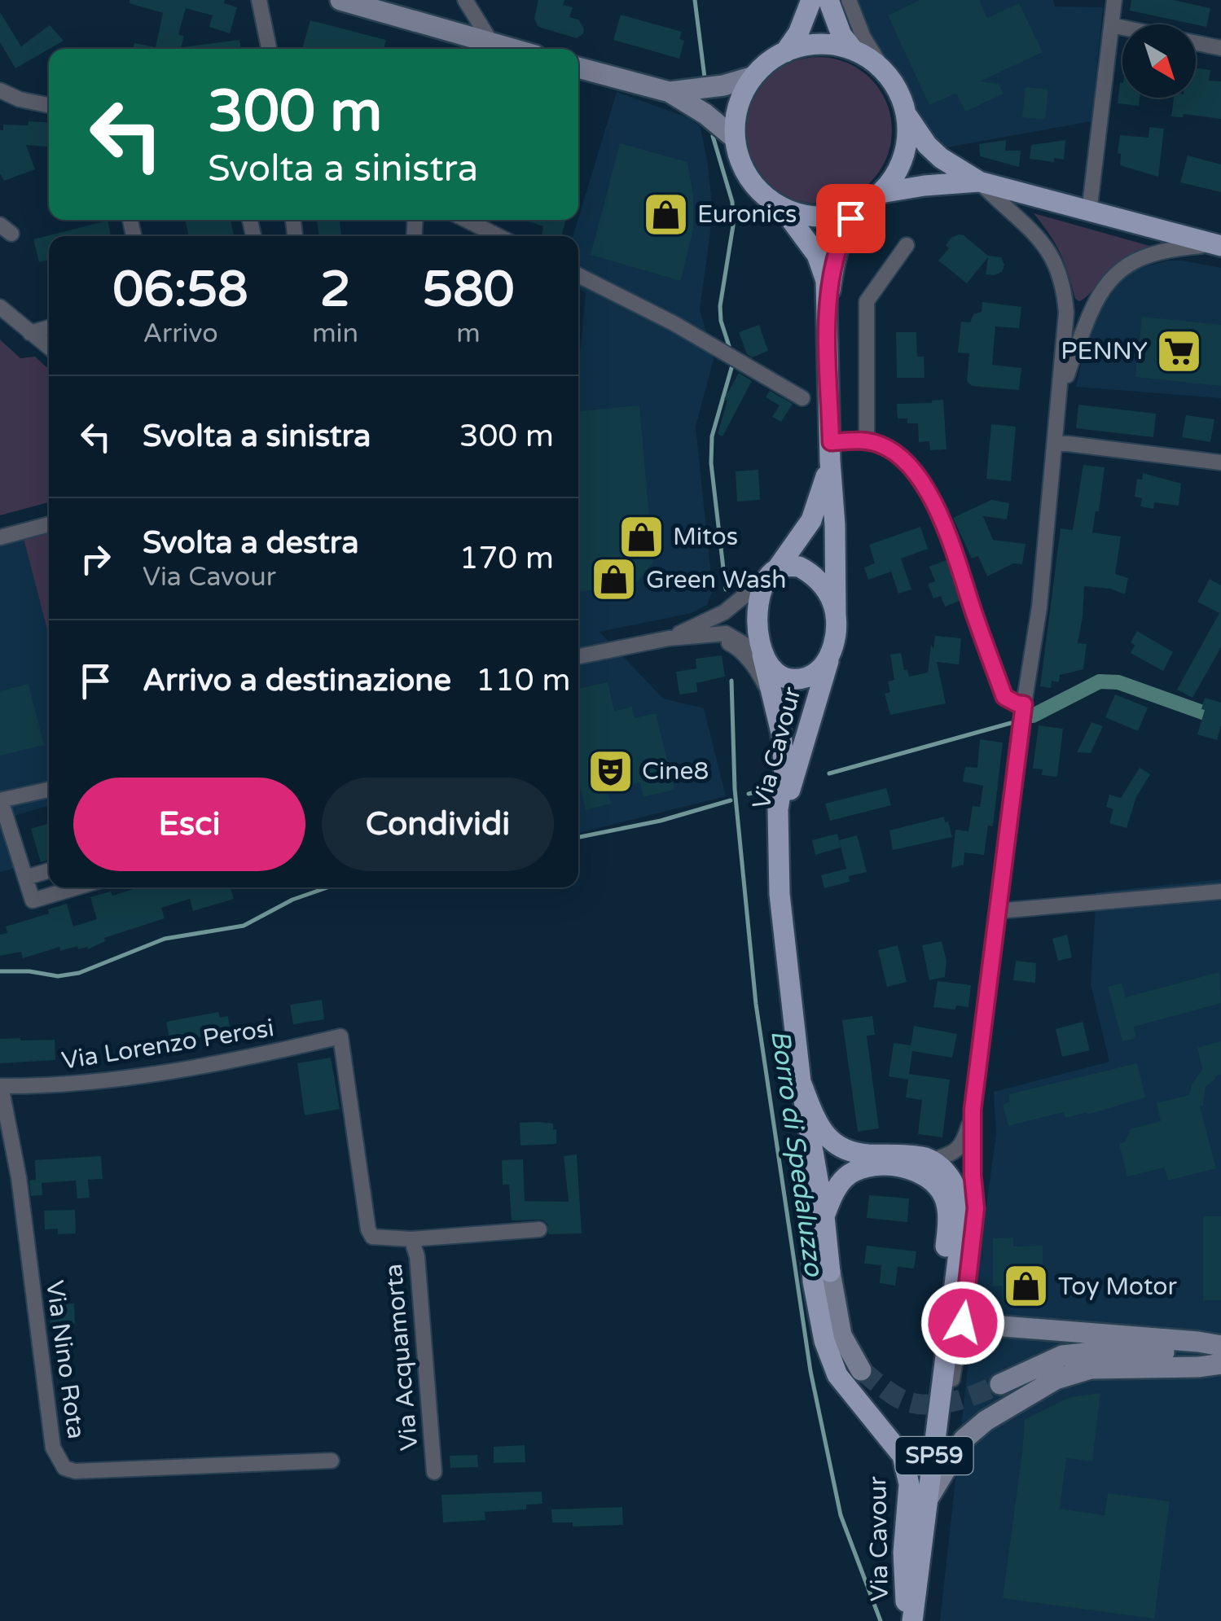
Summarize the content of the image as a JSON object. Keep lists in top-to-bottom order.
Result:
{
  "streets": {
    "main road": ["Via Cavour", "SP59"],
    "street": ["Via Lorenzo Perosi", "Via Acquamorta", "Via Nino Rota"]
  },
  "crossings": [
    ["Via Cavour", "SP59"],
    ["Via Lorenzo Perosi", "Via Acquamorta"],
    ["Via Lorenzo Perosi", "Via Nino Rota"]
  ],
  "water": ["Borro di Spedaluzzo"],
  "places": {
    "shop": [
      "Euronics",
      "Mitos",
      "Green Wash",
      "Toy Motor"
    ],
    "supermarket": ["PENNY"],
    "theatre": ["Cine8"]
  },
  "north": "bottom right",
  "page": {
    "turn": ["300 m", "Svolta a sinistra"],
    "eta": [
      "06:58",
      "Arrivo",
      "2",
      "min",
      "580",
      "m"
    ],
    "list": [
      {
        "name": "Svolta a sinistra",
        "value": "300 m"
      },
      {
        "name": "Svolta a destra",
        "note": "Via Cavour",
        "value": "170 m"
      },
      {
        "name": "Arrivo a destinazione",
        "value": "110 m"
      }
    ],
    "buttons": ["Esci", "Condividi"]
  }
}
